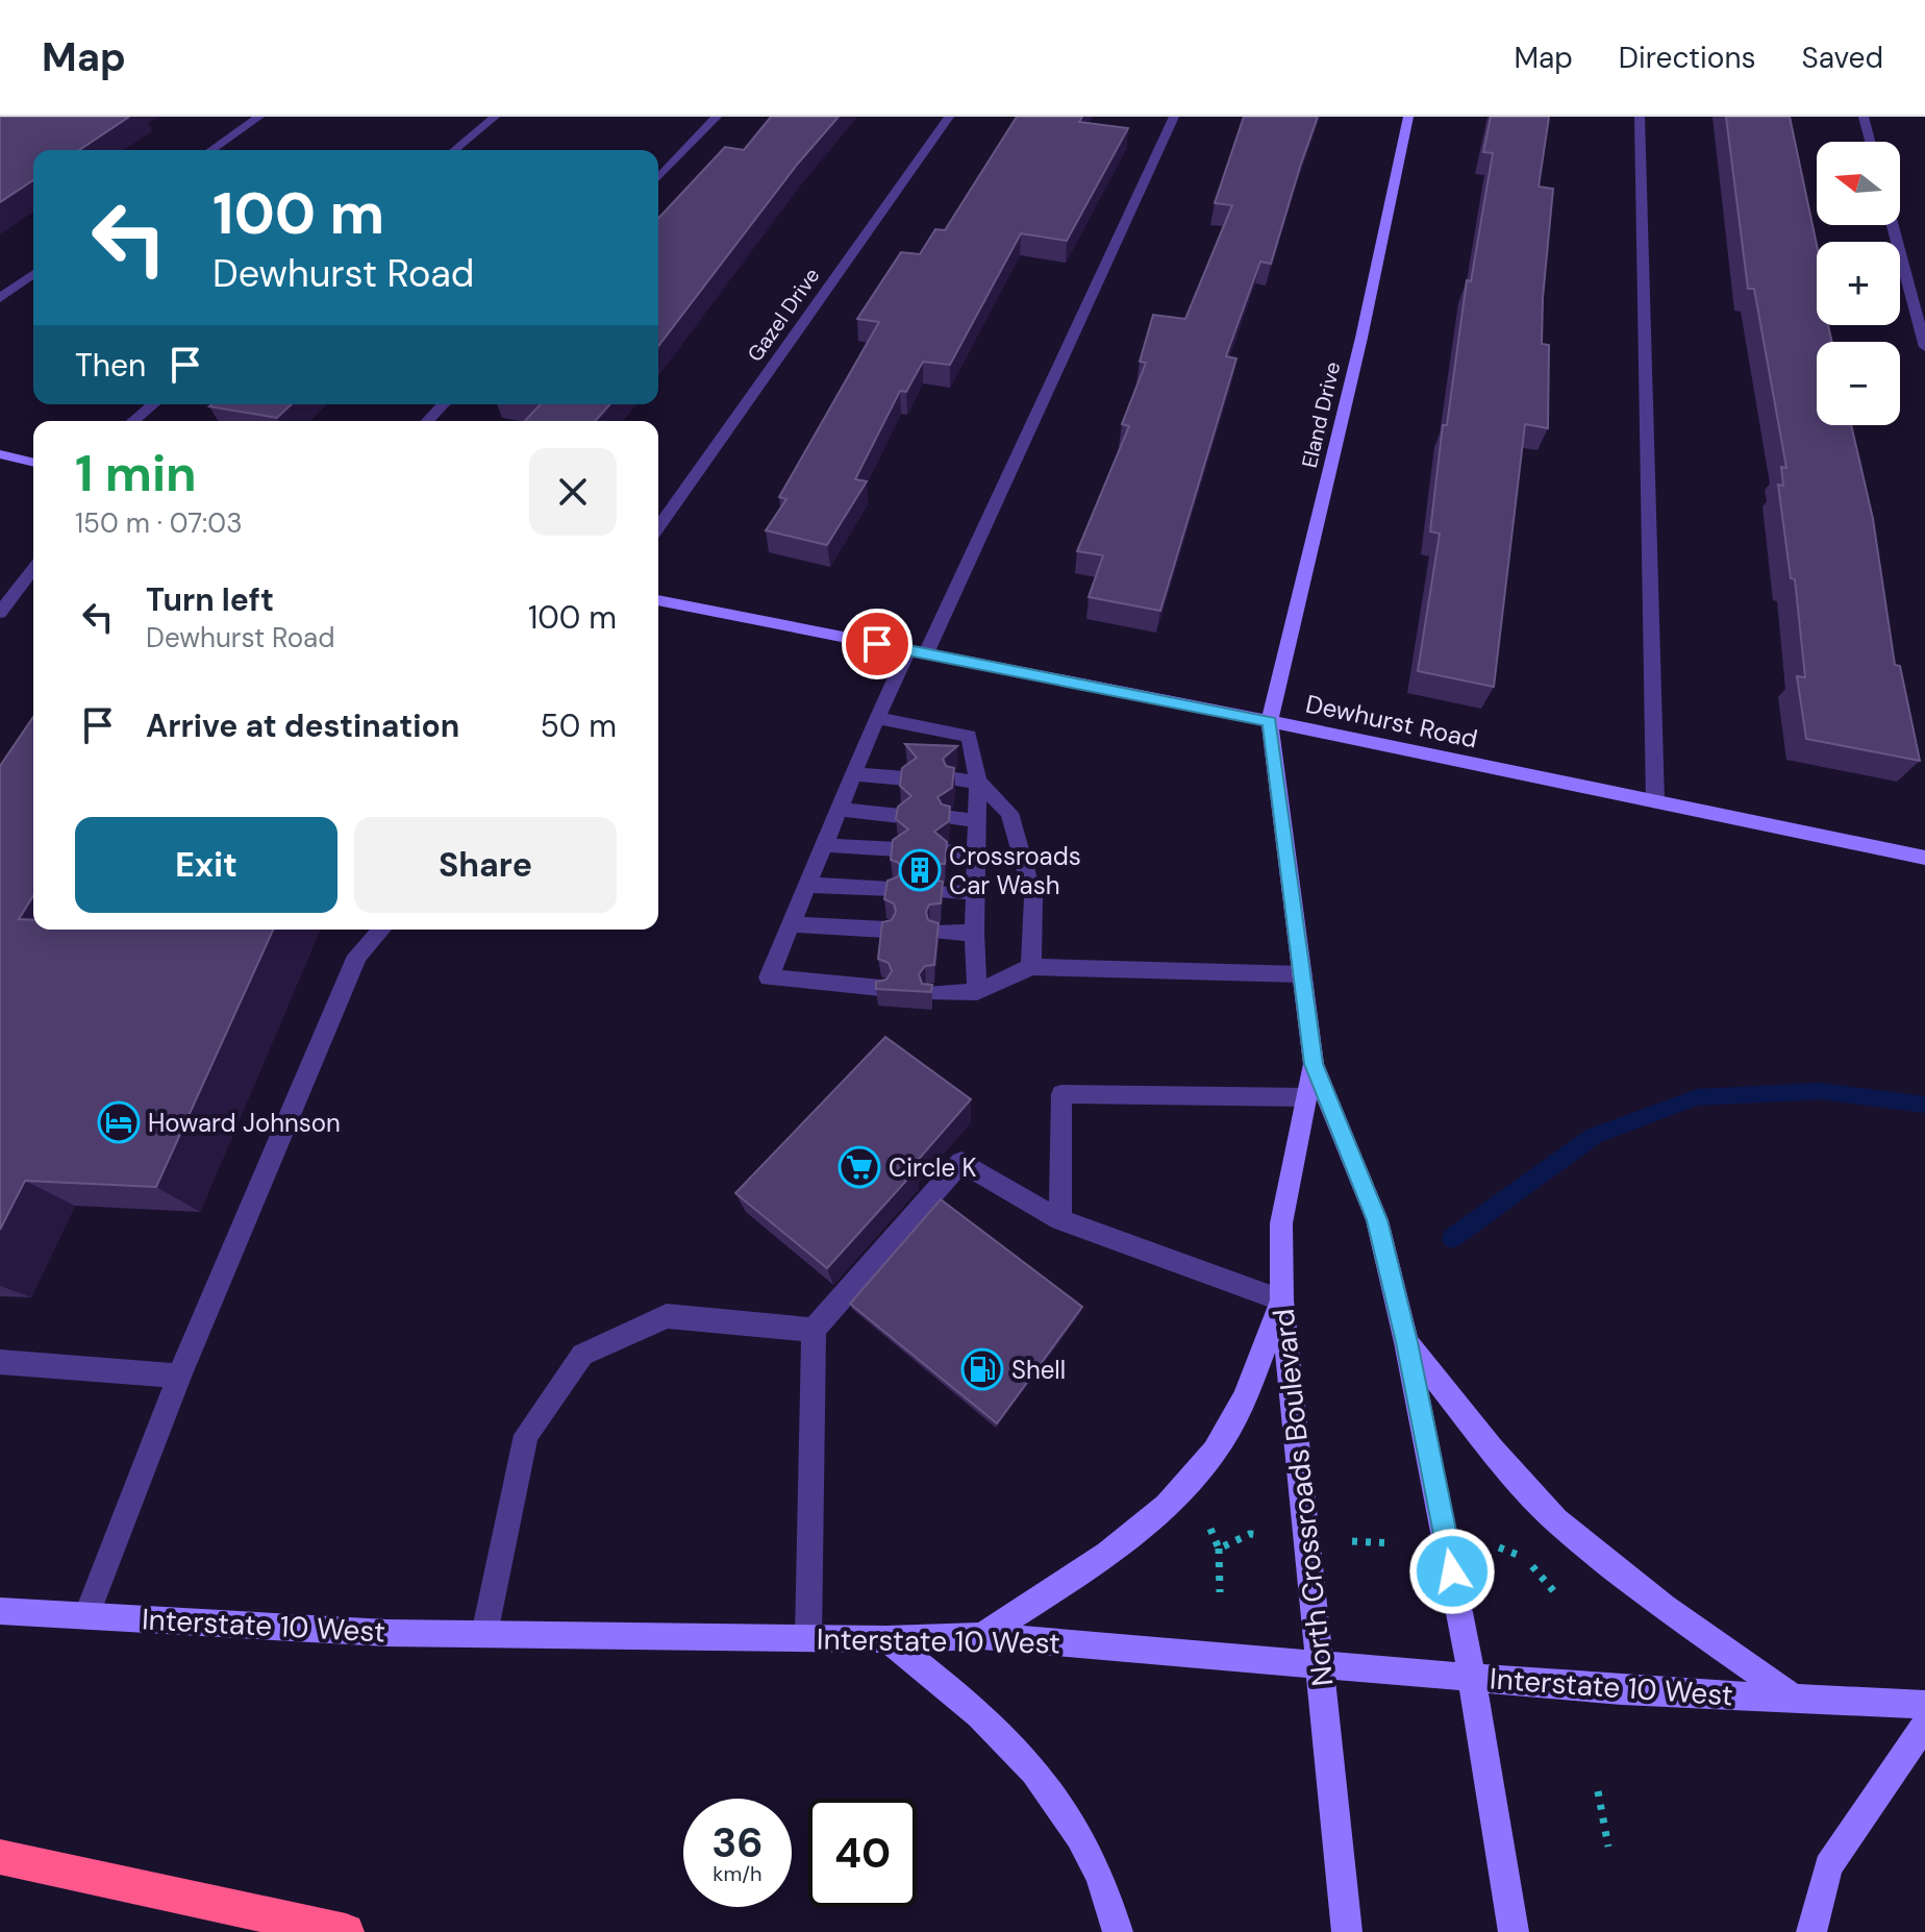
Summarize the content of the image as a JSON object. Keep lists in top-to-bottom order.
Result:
{
  "streets": {
    "street": [
      "Gazel Drive",
      "Eland Drive",
      "Dewhurst Road",
      "North Crossroads Boulevard",
      "Interstate 10 West"
    ]
  },
  "crossings": [
    ["Eland Drive", "Dewhurst Road"],
    ["Eland Drive", "North Crossroads Boulevard"],
    ["Dewhurst Road", "North Crossroads Boulevard"],
    ["North Crossroads Boulevard", "Interstate 10 West"]
  ],
  "places": {
    "building": ["Crossroads Car Wash"],
    "hotel": ["Howard Johnson"],
    "supermarket": ["Circle K"],
    "fuel station": ["Shell"]
  },
  "north": "left",
  "page": {
    "header": "Map",
    "nav": ["Map", "Directions", "Saved"],
    "map_buttons": ["+", "−"],
    "turn": ["100 m", "Dewhurst Road"],
    "then": "Then",
    "heading": ["1 min", "150 m · 07:03"],
    "list": [
      {
        "name": "Turn left",
        "note": "Dewhurst Road",
        "value": "100 m"
      },
      {
        "name": "Arrive at destination",
        "value": "50 m"
      }
    ],
    "buttons": ["Exit", "Share"],
    "speed": "36 km/h",
    "limit": "40"
  }
}
